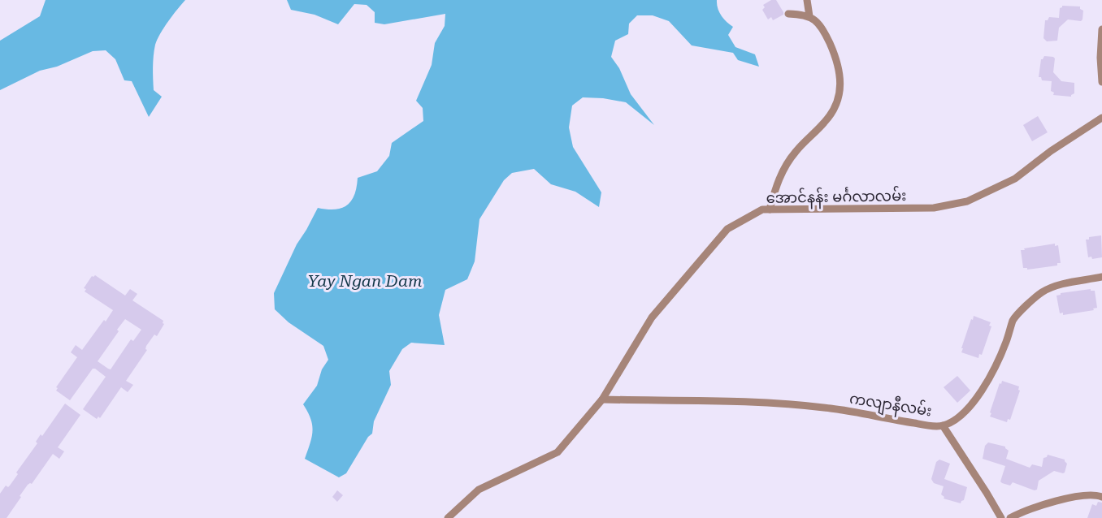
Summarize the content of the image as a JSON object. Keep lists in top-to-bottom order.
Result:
{
  "streets": {
    "street": ["အောင်နန်း မင်္ဂလာလမ်း", "ကလျာနီလမ်း"]
  },
  "crossings": [
    ["အောင်နန်း မင်္ဂလာလမ်း", "ကလျာနီလမ်း"]
  ],
  "water": ["Yay Ngan Dam"]
}
